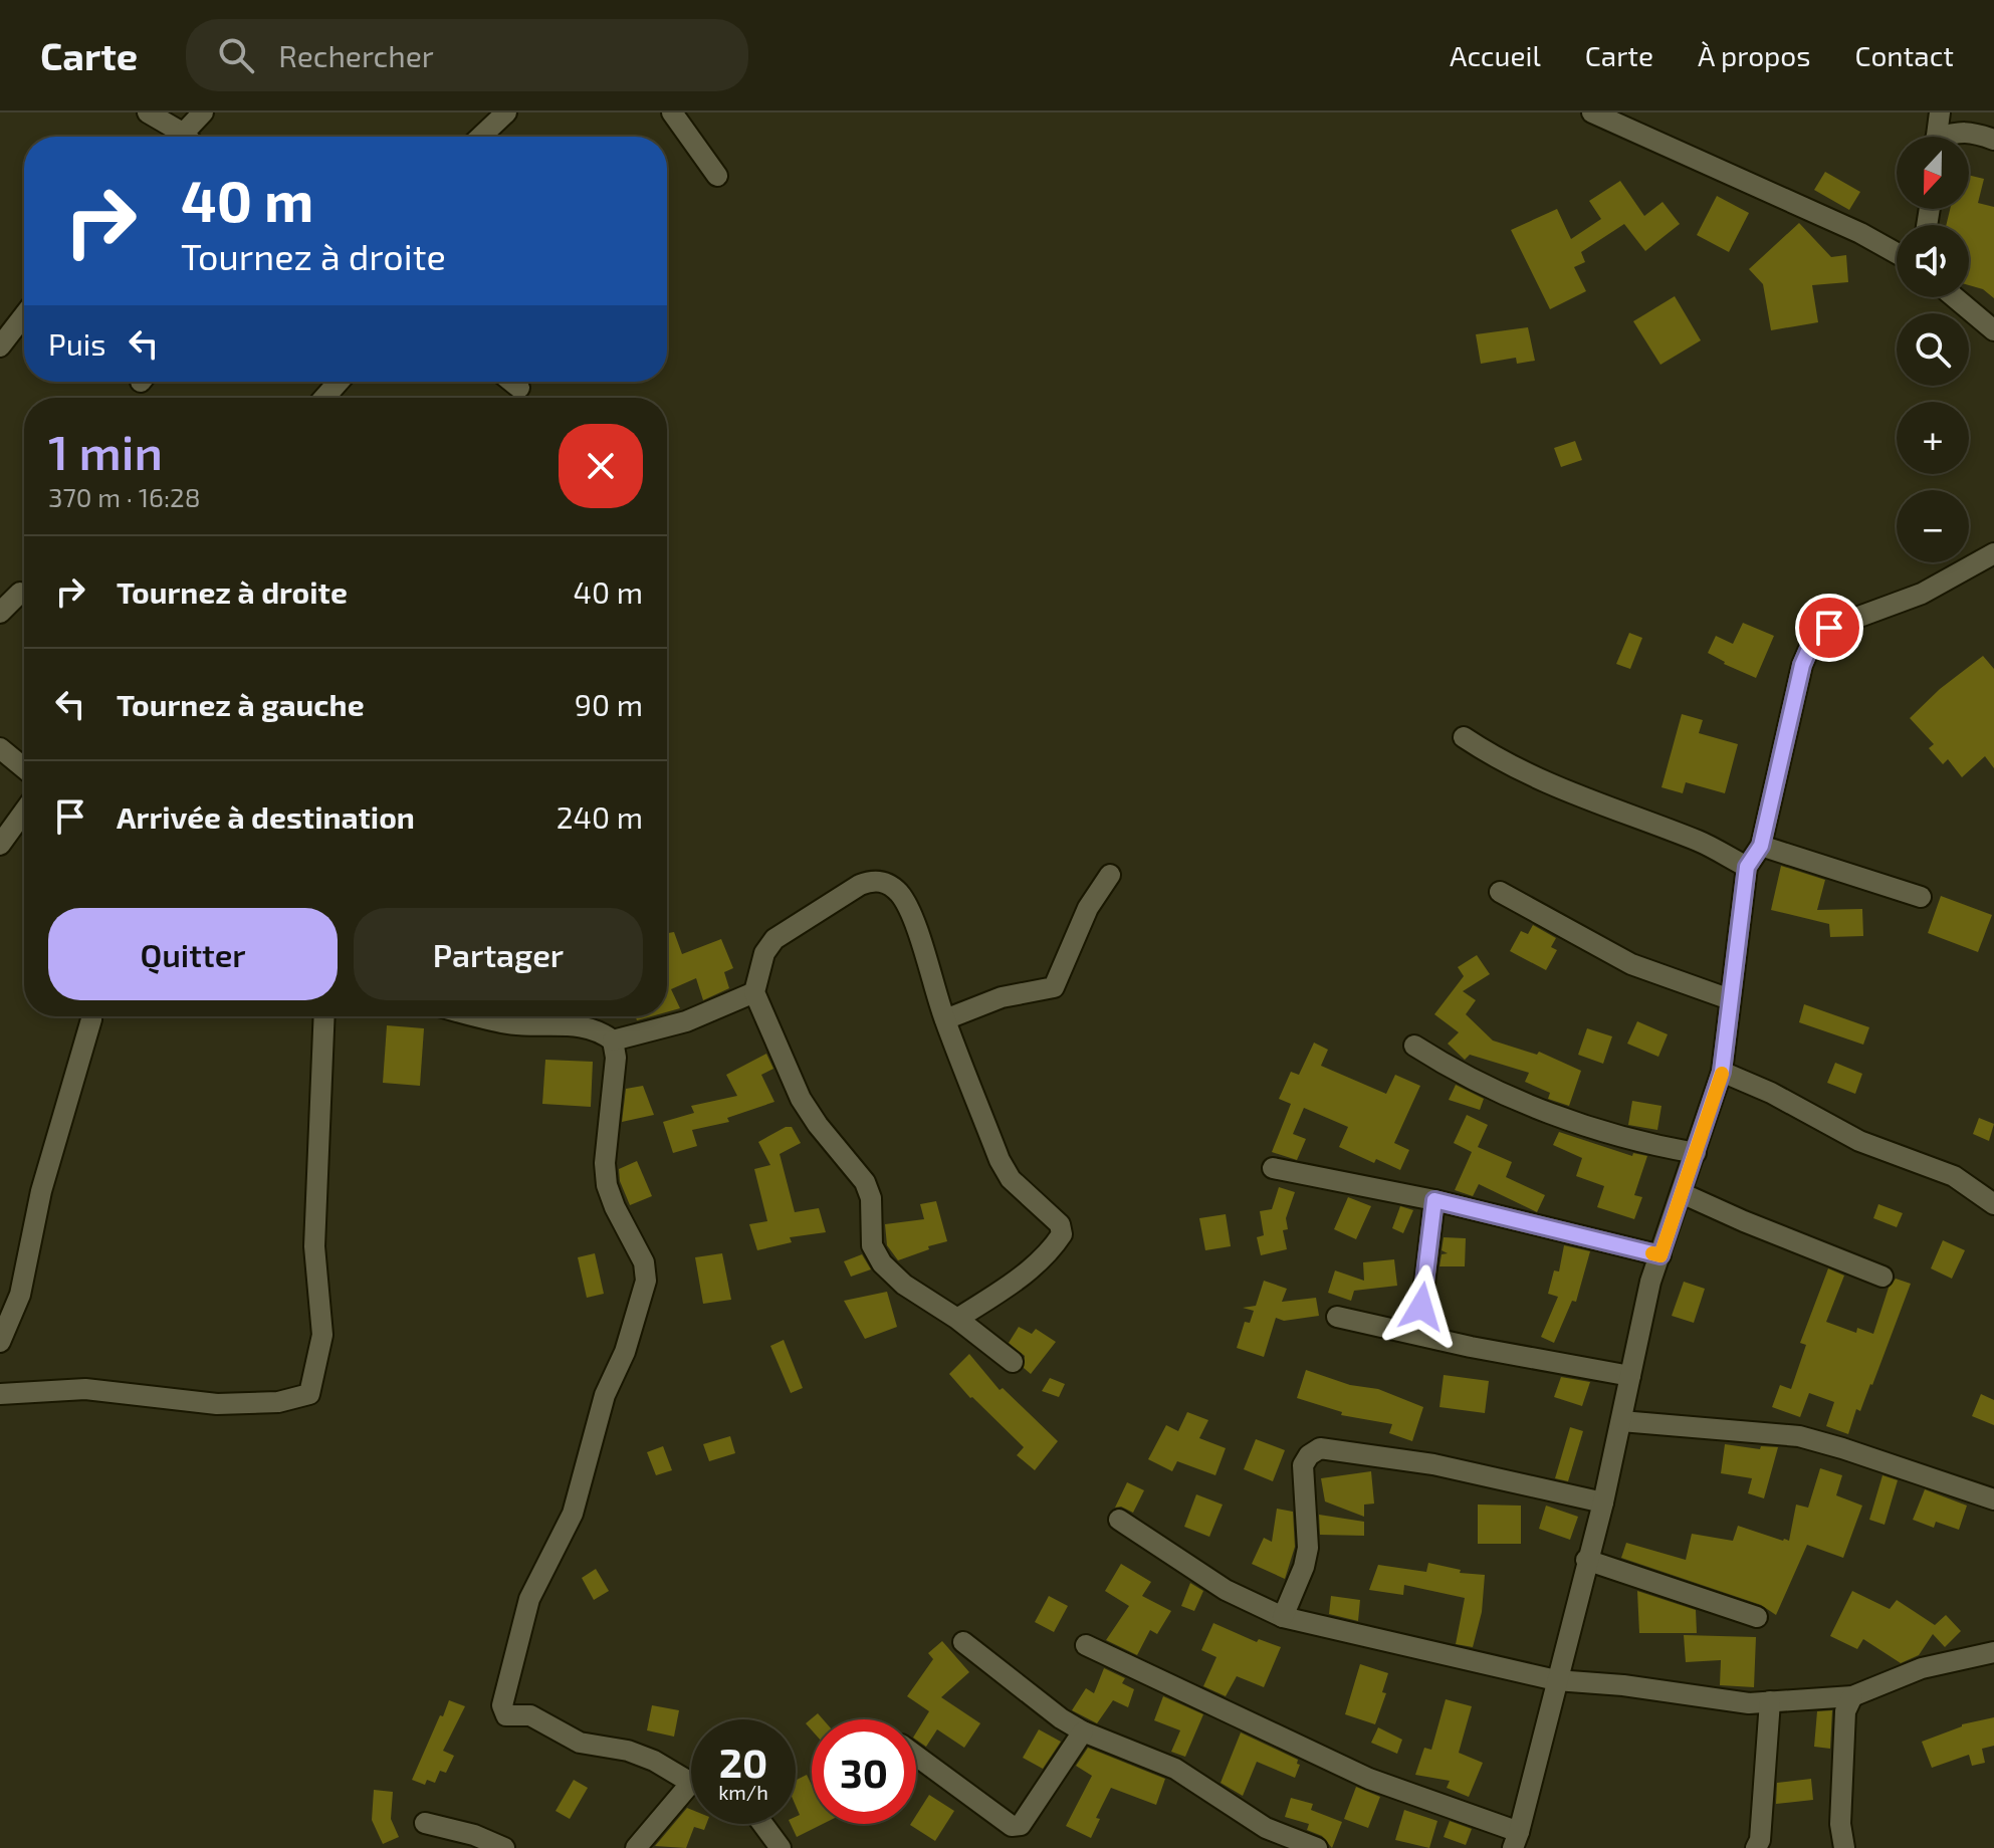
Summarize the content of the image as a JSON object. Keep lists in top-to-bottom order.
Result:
{
  "north": "bottom",
  "page": {
    "header": "Carte",
    "search": "Rechercher",
    "nav": [
      "Accueil",
      "Carte",
      "À propos",
      "Contact"
    ],
    "map_buttons": ["+", "−"],
    "turn": ["40 m", "Tournez à droite"],
    "then": "Puis",
    "heading": ["1 min", "370 m · 16:28"],
    "list": [
      {
        "name": "Tournez à droite",
        "value": "40 m"
      },
      {
        "name": "Tournez à gauche",
        "value": "90 m"
      },
      {
        "name": "Arrivée à destination",
        "value": "240 m"
      }
    ],
    "buttons": ["Quitter", "Partager"],
    "speed": "20 km/h",
    "limit": "30"
  }
}
